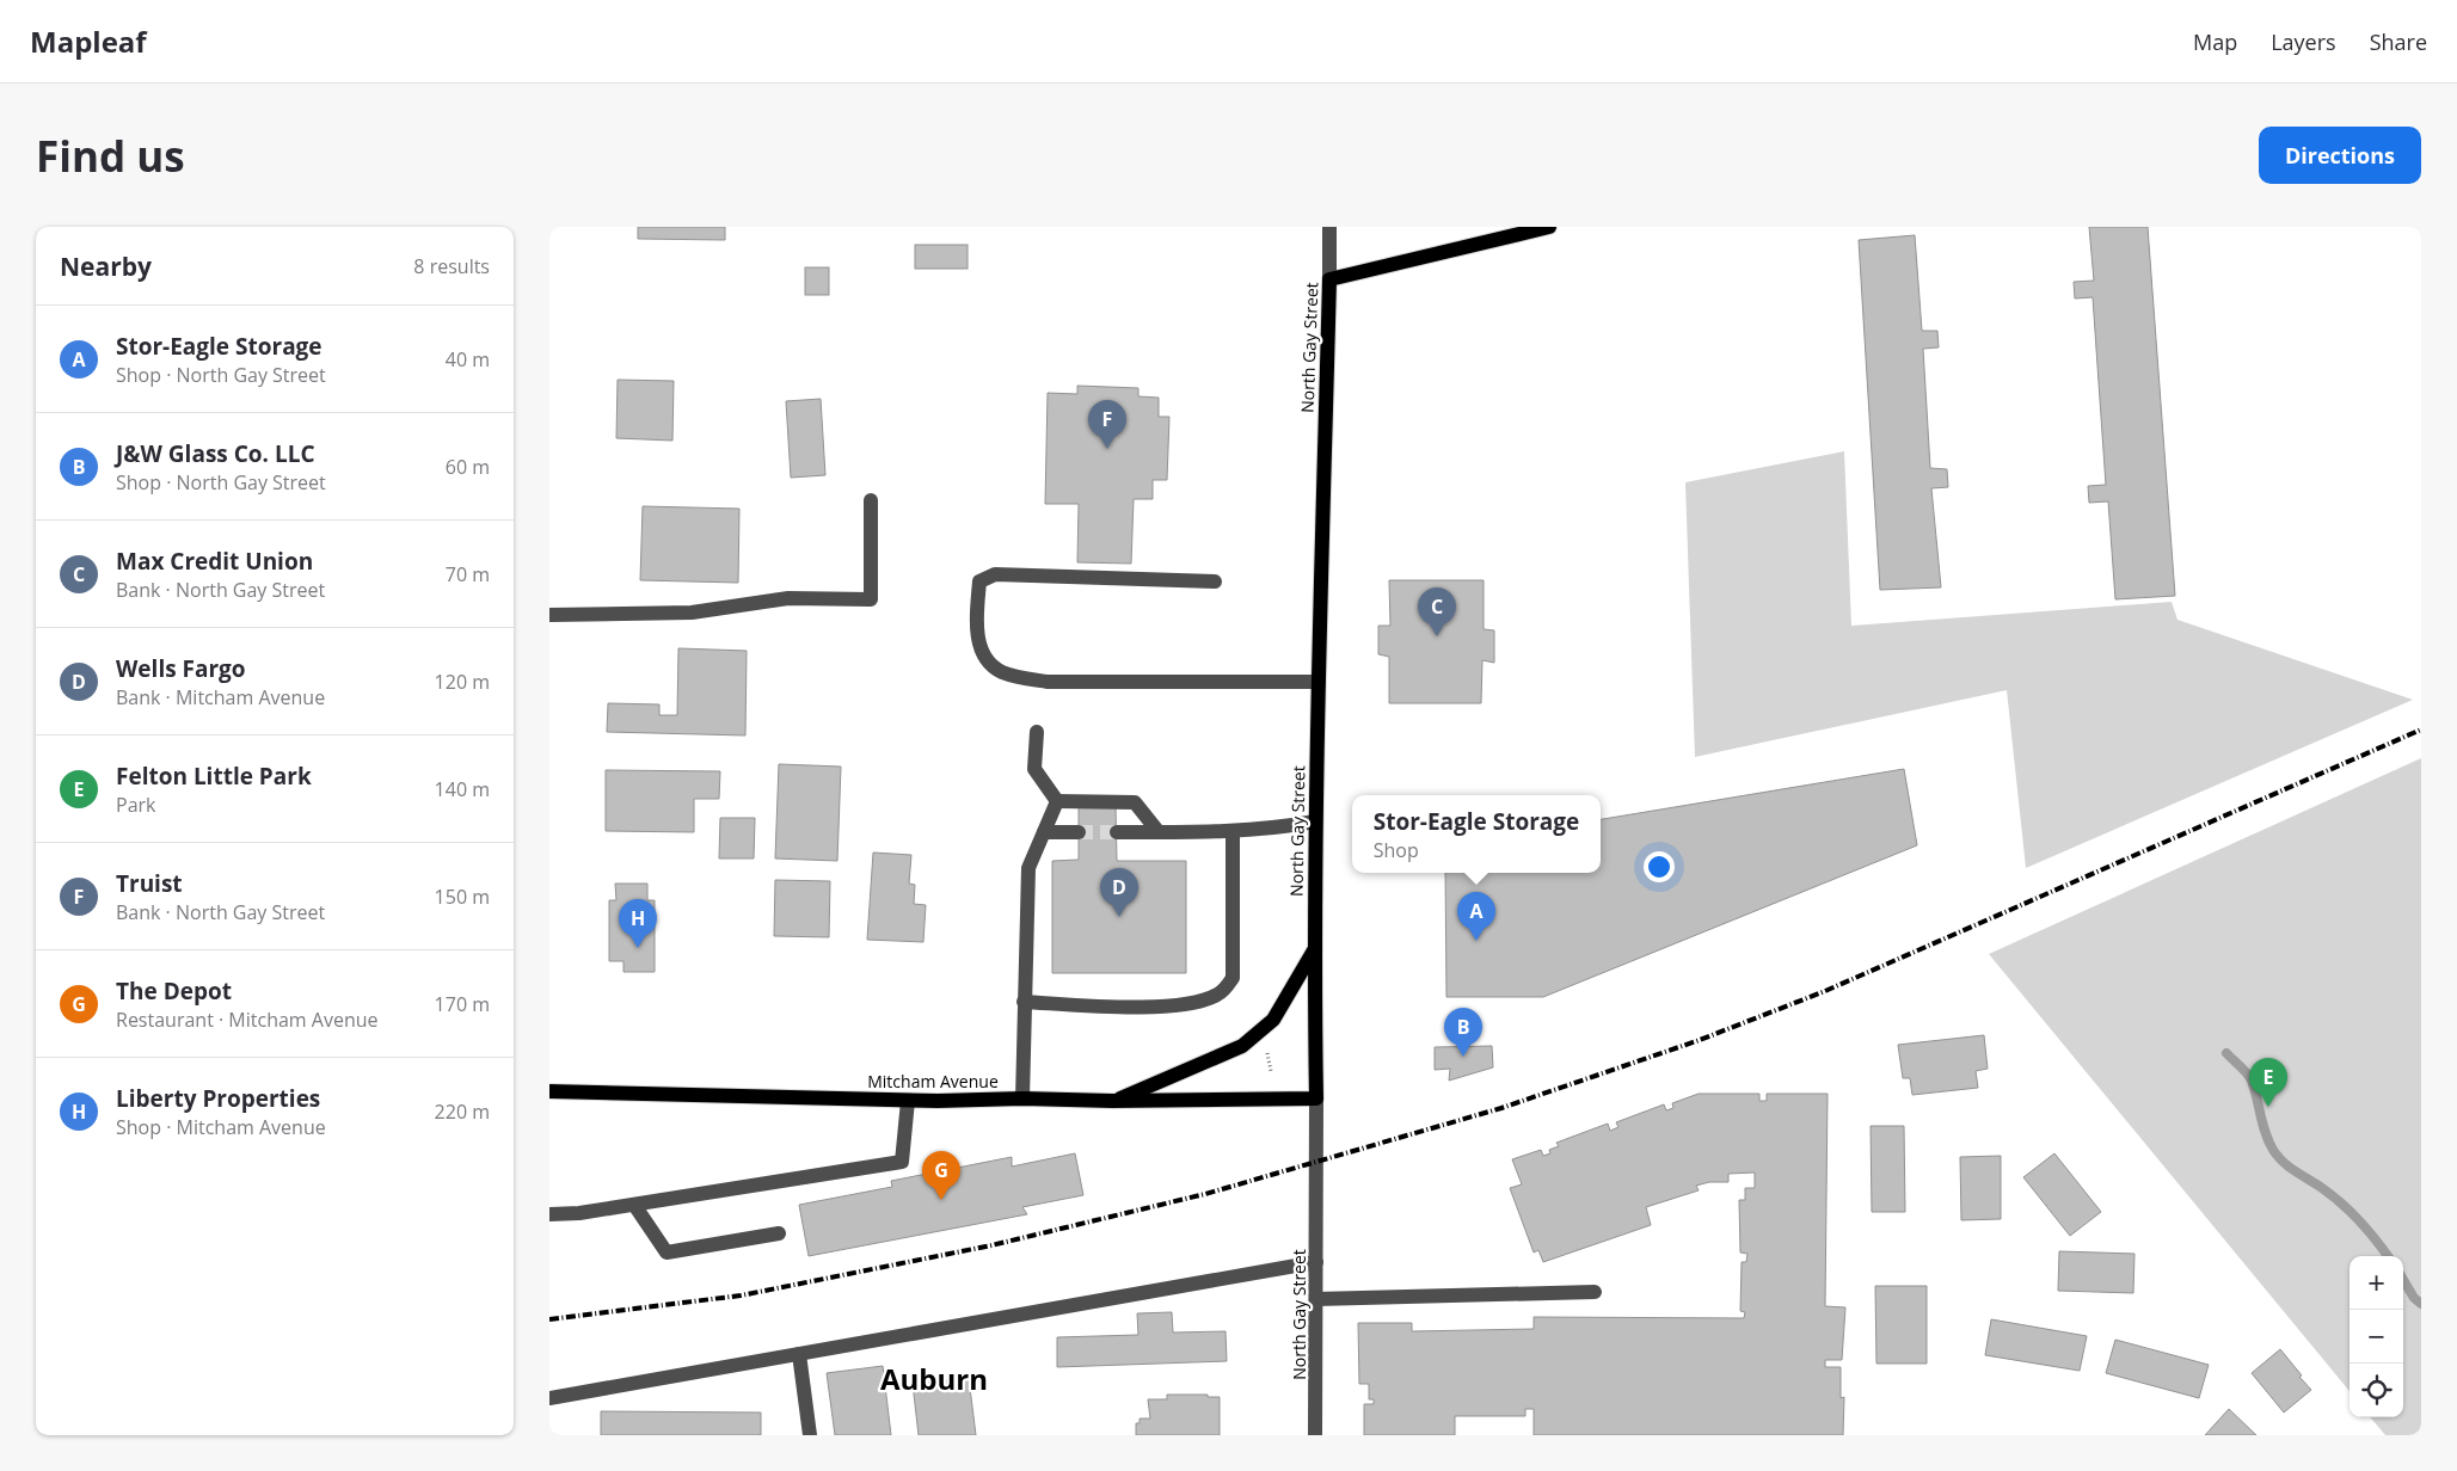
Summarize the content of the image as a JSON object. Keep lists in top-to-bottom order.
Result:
{
  "streets": {
    "main road": ["North Gay Street", "Mitcham Avenue"]
  },
  "crossings": [
    ["North Gay Street", "Mitcham Avenue"]
  ],
  "districts": ["Auburn"],
  "page": {
    "header": "Mapleaf",
    "nav": ["Map", "Layers", "Share"],
    "buttons": "Directions",
    "title": "Find us",
    "heading": ["Nearby", "8 results"],
    "list": [
      {
        "mark": "A",
        "name": "Stor-Eagle Storage",
        "note": "Shop · North Gay Street",
        "value": "40 m"
      },
      {
        "mark": "B",
        "name": "J&W Glass Co. LLC",
        "note": "Shop · North Gay Street",
        "value": "60 m"
      },
      {
        "mark": "C",
        "name": "Max Credit Union",
        "note": "Bank · North Gay Street",
        "value": "70 m"
      },
      {
        "mark": "D",
        "name": "Wells Fargo",
        "note": "Bank · Mitcham Avenue",
        "value": "120 m"
      },
      {
        "mark": "E",
        "name": "Felton Little Park",
        "note": "Park",
        "value": "140 m"
      },
      {
        "mark": "F",
        "name": "Truist",
        "note": "Bank · North Gay Street",
        "value": "150 m"
      },
      {
        "mark": "G",
        "name": "The Depot",
        "note": "Restaurant · Mitcham Avenue",
        "value": "170 m"
      },
      {
        "mark": "H",
        "name": "Liberty Properties",
        "note": "Shop · Mitcham Avenue",
        "value": "220 m"
      }
    ],
    "pins": [
      "F",
      "C",
      "D",
      "A",
      "H",
      "B",
      "E",
      "G"
    ],
    "popup": ["Stor-Eagle Storage", "Shop"],
    "map_buttons": ["+", "−"]
  }
}
